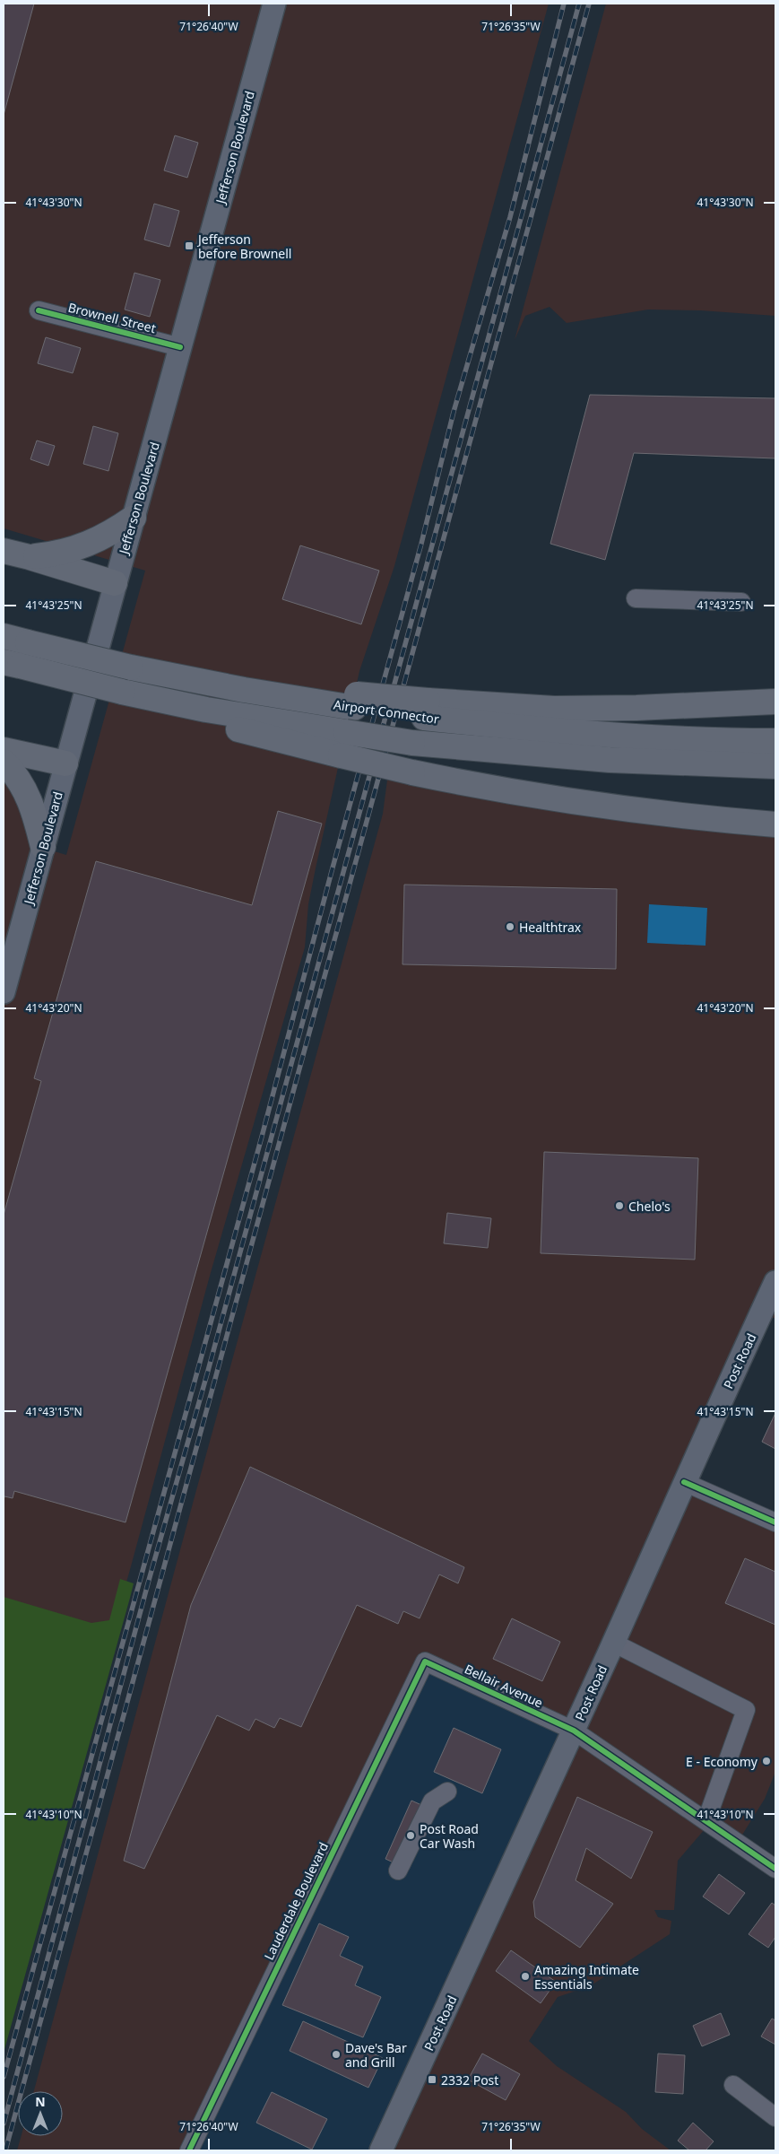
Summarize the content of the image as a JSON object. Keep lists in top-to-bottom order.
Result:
{
  "streets": {
    "highway": ["Airport Connector"],
    "main road": ["Jefferson Boulevard", "Post Road"],
    "street": ["Brownell Street", "Bellair Avenue", "Lauderdale Boulevard"]
  },
  "crossings": [
    ["Jefferson Boulevard", "Brownell Street"],
    ["Post Road", "Bellair Avenue"],
    ["Bellair Avenue", "Lauderdale Boulevard"]
  ],
  "places": {
    "transit": ["Jefferson before Brownell", "2332 Post"],
    "other": [
      "Healthtrax",
      "Chelo's",
      "E - Economy",
      "Post Road Car Wash",
      "Amazing Intimate Essentials",
      "Dave's Bar and Grill"
    ]
  },
  "north": "top",
  "coordinates": [
    "71°26'40\"W",
    "71°26'35\"W",
    "41°43'30\"N",
    "41°43'25\"N",
    "41°43'20\"N",
    "41°43'15\"N",
    "41°43'10\"N"
  ]
}
